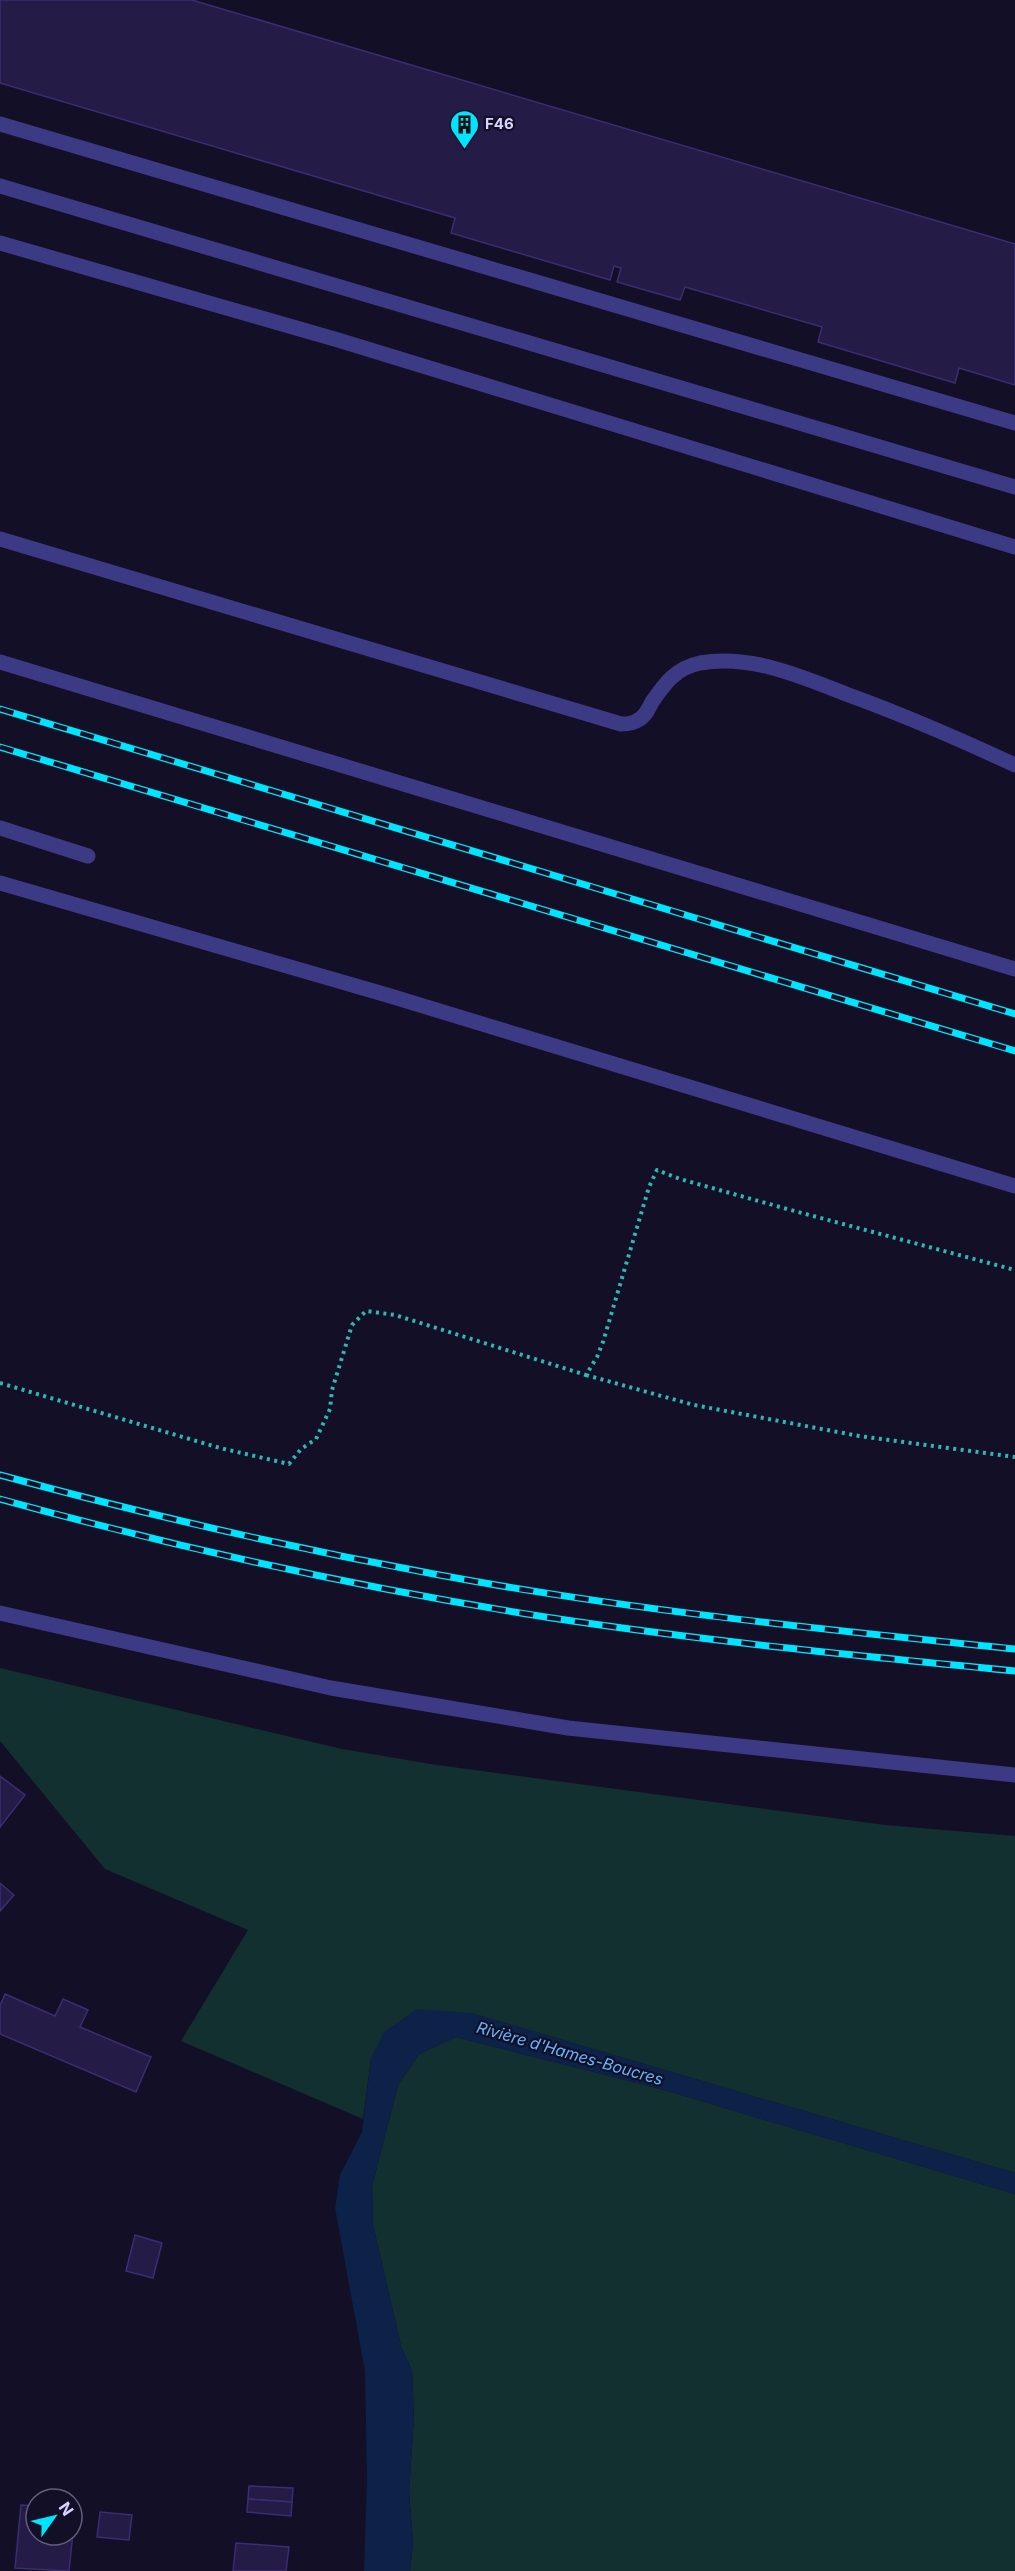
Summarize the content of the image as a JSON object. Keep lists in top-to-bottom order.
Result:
{
  "water": ["Rivière d'Hames-Boucres"],
  "places": {
    "building": ["F46"]
  },
  "north": "top right"
}
